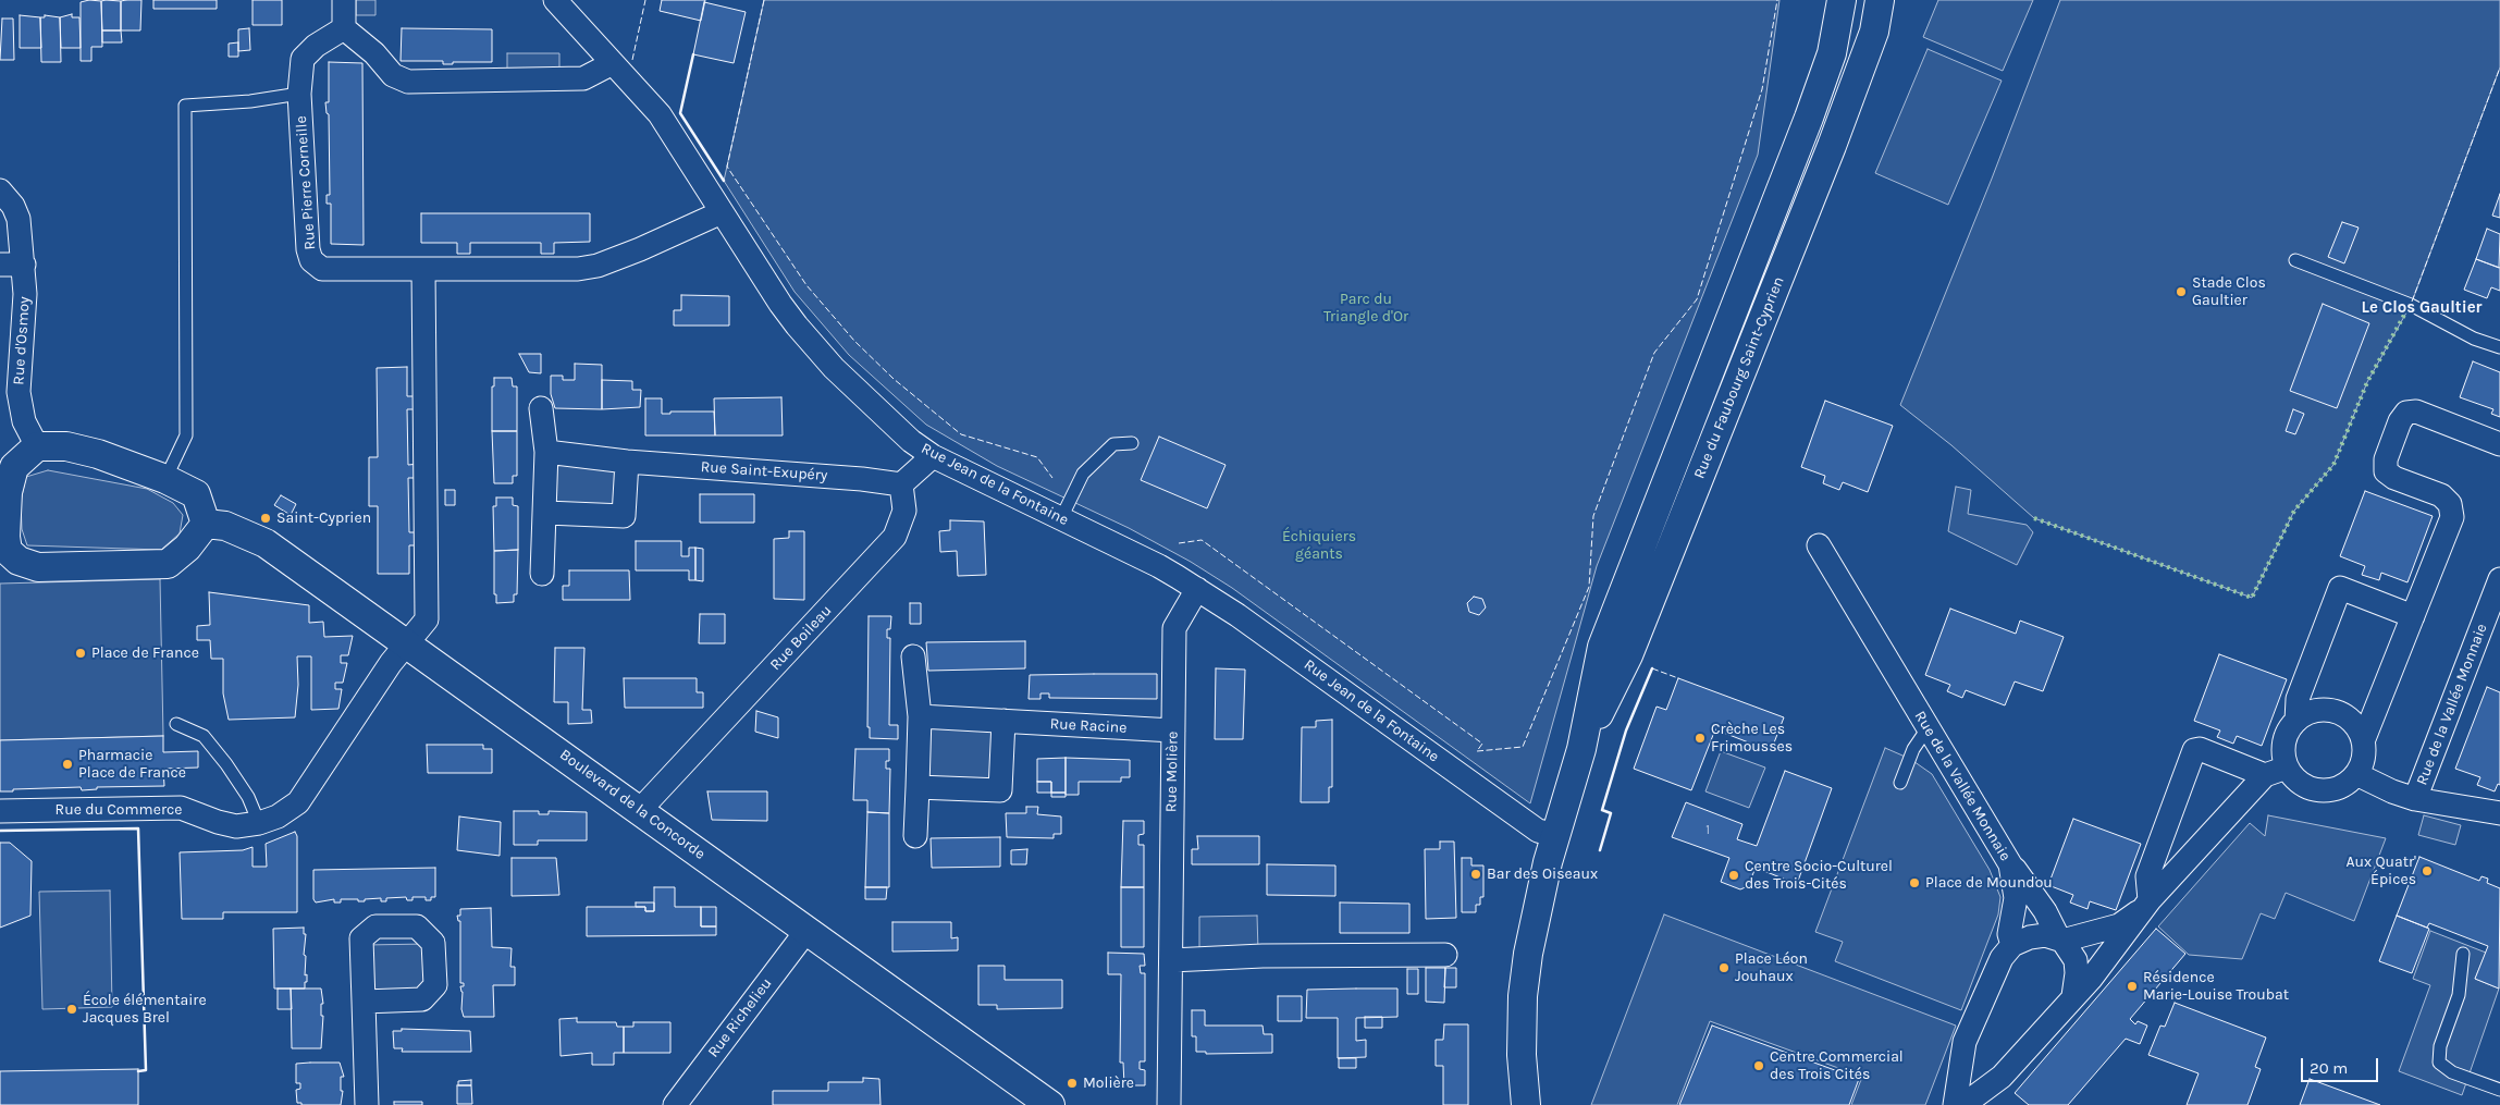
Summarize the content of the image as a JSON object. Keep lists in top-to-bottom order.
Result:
{
  "streets": {
    "street": [
      "Rue Pierre Corneille",
      "Rue d'Osmoy",
      "Rue du Faubourg Saint-Cyprien",
      "Rue Saint-Exupéry",
      "Rue Jean de la Fontaine",
      "Rue Boileau",
      "Rue de la Vallée Monnaie",
      "Rue Racine",
      "Rue Molière",
      "Boulevard de la Concorde",
      "Rue du Commerce",
      "Rue Richelieu"
    ]
  },
  "crossings": [
    ["Rue Pierre Corneille", "Rue Jean de la Fontaine"],
    ["Rue Pierre Corneille", "Rue du Commerce"],
    ["Rue du Faubourg Saint-Cyprien", "Rue Jean de la Fontaine"],
    ["Rue Saint-Exupéry", "Rue Boileau"],
    ["Rue Jean de la Fontaine", "Rue Molière"],
    ["Rue Boileau", "Boulevard de la Concorde"],
    ["Rue Racine", "Rue Molière"],
    ["Boulevard de la Concorde", "Rue du Commerce"],
    ["Boulevard de la Concorde", "Rue Richelieu"]
  ],
  "districts": ["Le Clos Gaultier"],
  "parks": ["Parc du Triangle d'Or", "Échiquiers géants"],
  "places": [
    "Stade Clos Gaultier",
    "Saint-Cyprien",
    "Place de France",
    "Crèche Les Frimousses",
    "Pharmacie Place de France",
    "Aux Quatr' Épices",
    "Bar des Oiseaux",
    "Centre Socio-Culturel des Trois-Cités",
    "Place de Moundou",
    "Place Léon Jouhaux",
    "Résidence Marie-Louise Troubat",
    "École élémentaire Jacques Brel",
    "Centre Commercial des Trois Cités",
    "Molière"
  ],
  "house_numbers": ["1"],
  "scale_bar": "20 m"
}
